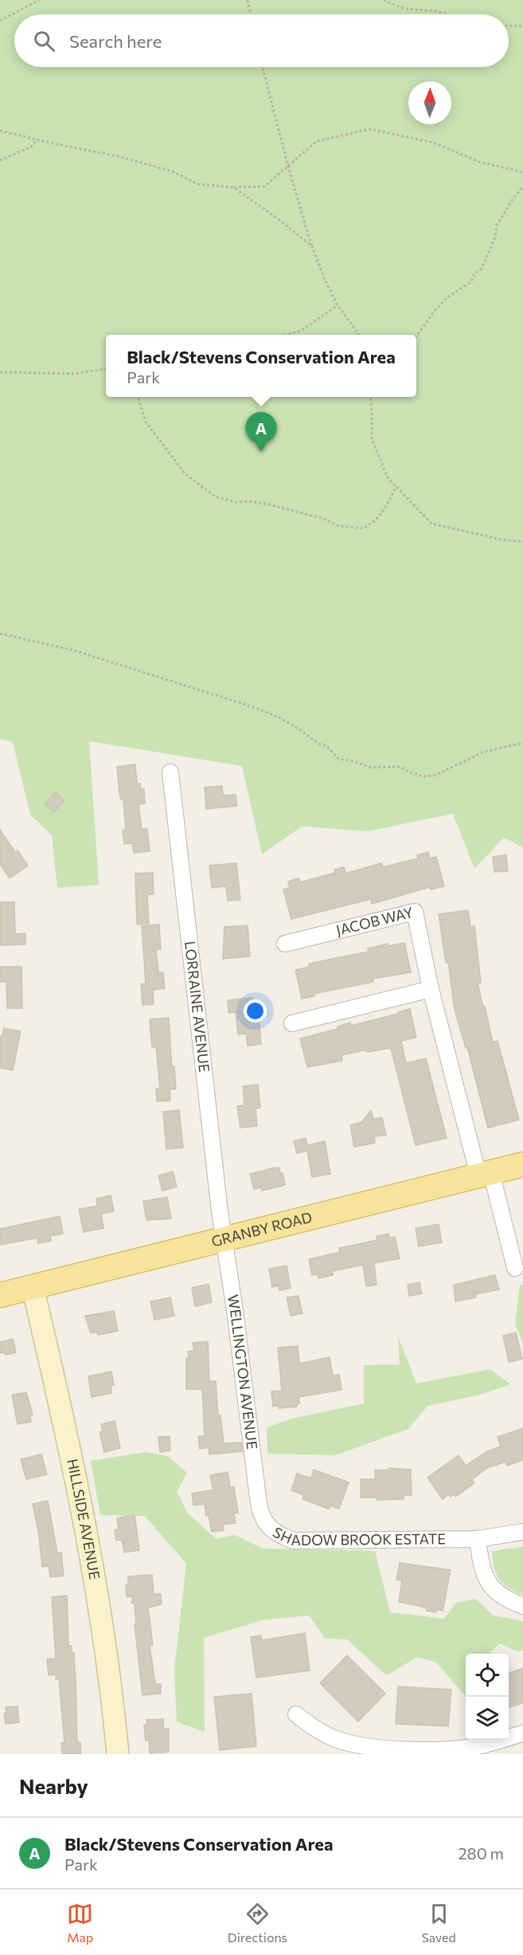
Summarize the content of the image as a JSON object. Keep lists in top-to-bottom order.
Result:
{
  "streets": {
    "main road": ["GRANBY ROAD"],
    "street": [
      "JACOB WAY",
      "LORRAINE AVENUE",
      "WELLINGTON AVENUE",
      "HILLSIDE AVENUE",
      "SHADOW BROOK ESTATE"
    ]
  },
  "crossings": [
    ["JACOB WAY", "GRANBY ROAD"],
    ["LORRAINE AVENUE", "GRANBY ROAD"],
    ["LORRAINE AVENUE", "WELLINGTON AVENUE"],
    ["GRANBY ROAD", "WELLINGTON AVENUE"],
    ["GRANBY ROAD", "HILLSIDE AVENUE"],
    ["WELLINGTON AVENUE", "SHADOW BROOK ESTATE"]
  ],
  "north": "top",
  "page": {
    "search": "Search here",
    "popup": ["Black/Stevens Conservation Area", "Park"],
    "pins": "A",
    "heading": "Nearby",
    "list": [
      {
        "mark": "A",
        "name": "Black/Stevens Conservation Area",
        "note": "Park",
        "value": "280 m"
      }
    ],
    "nav": ["Map", "Directions", "Saved"]
  }
}
